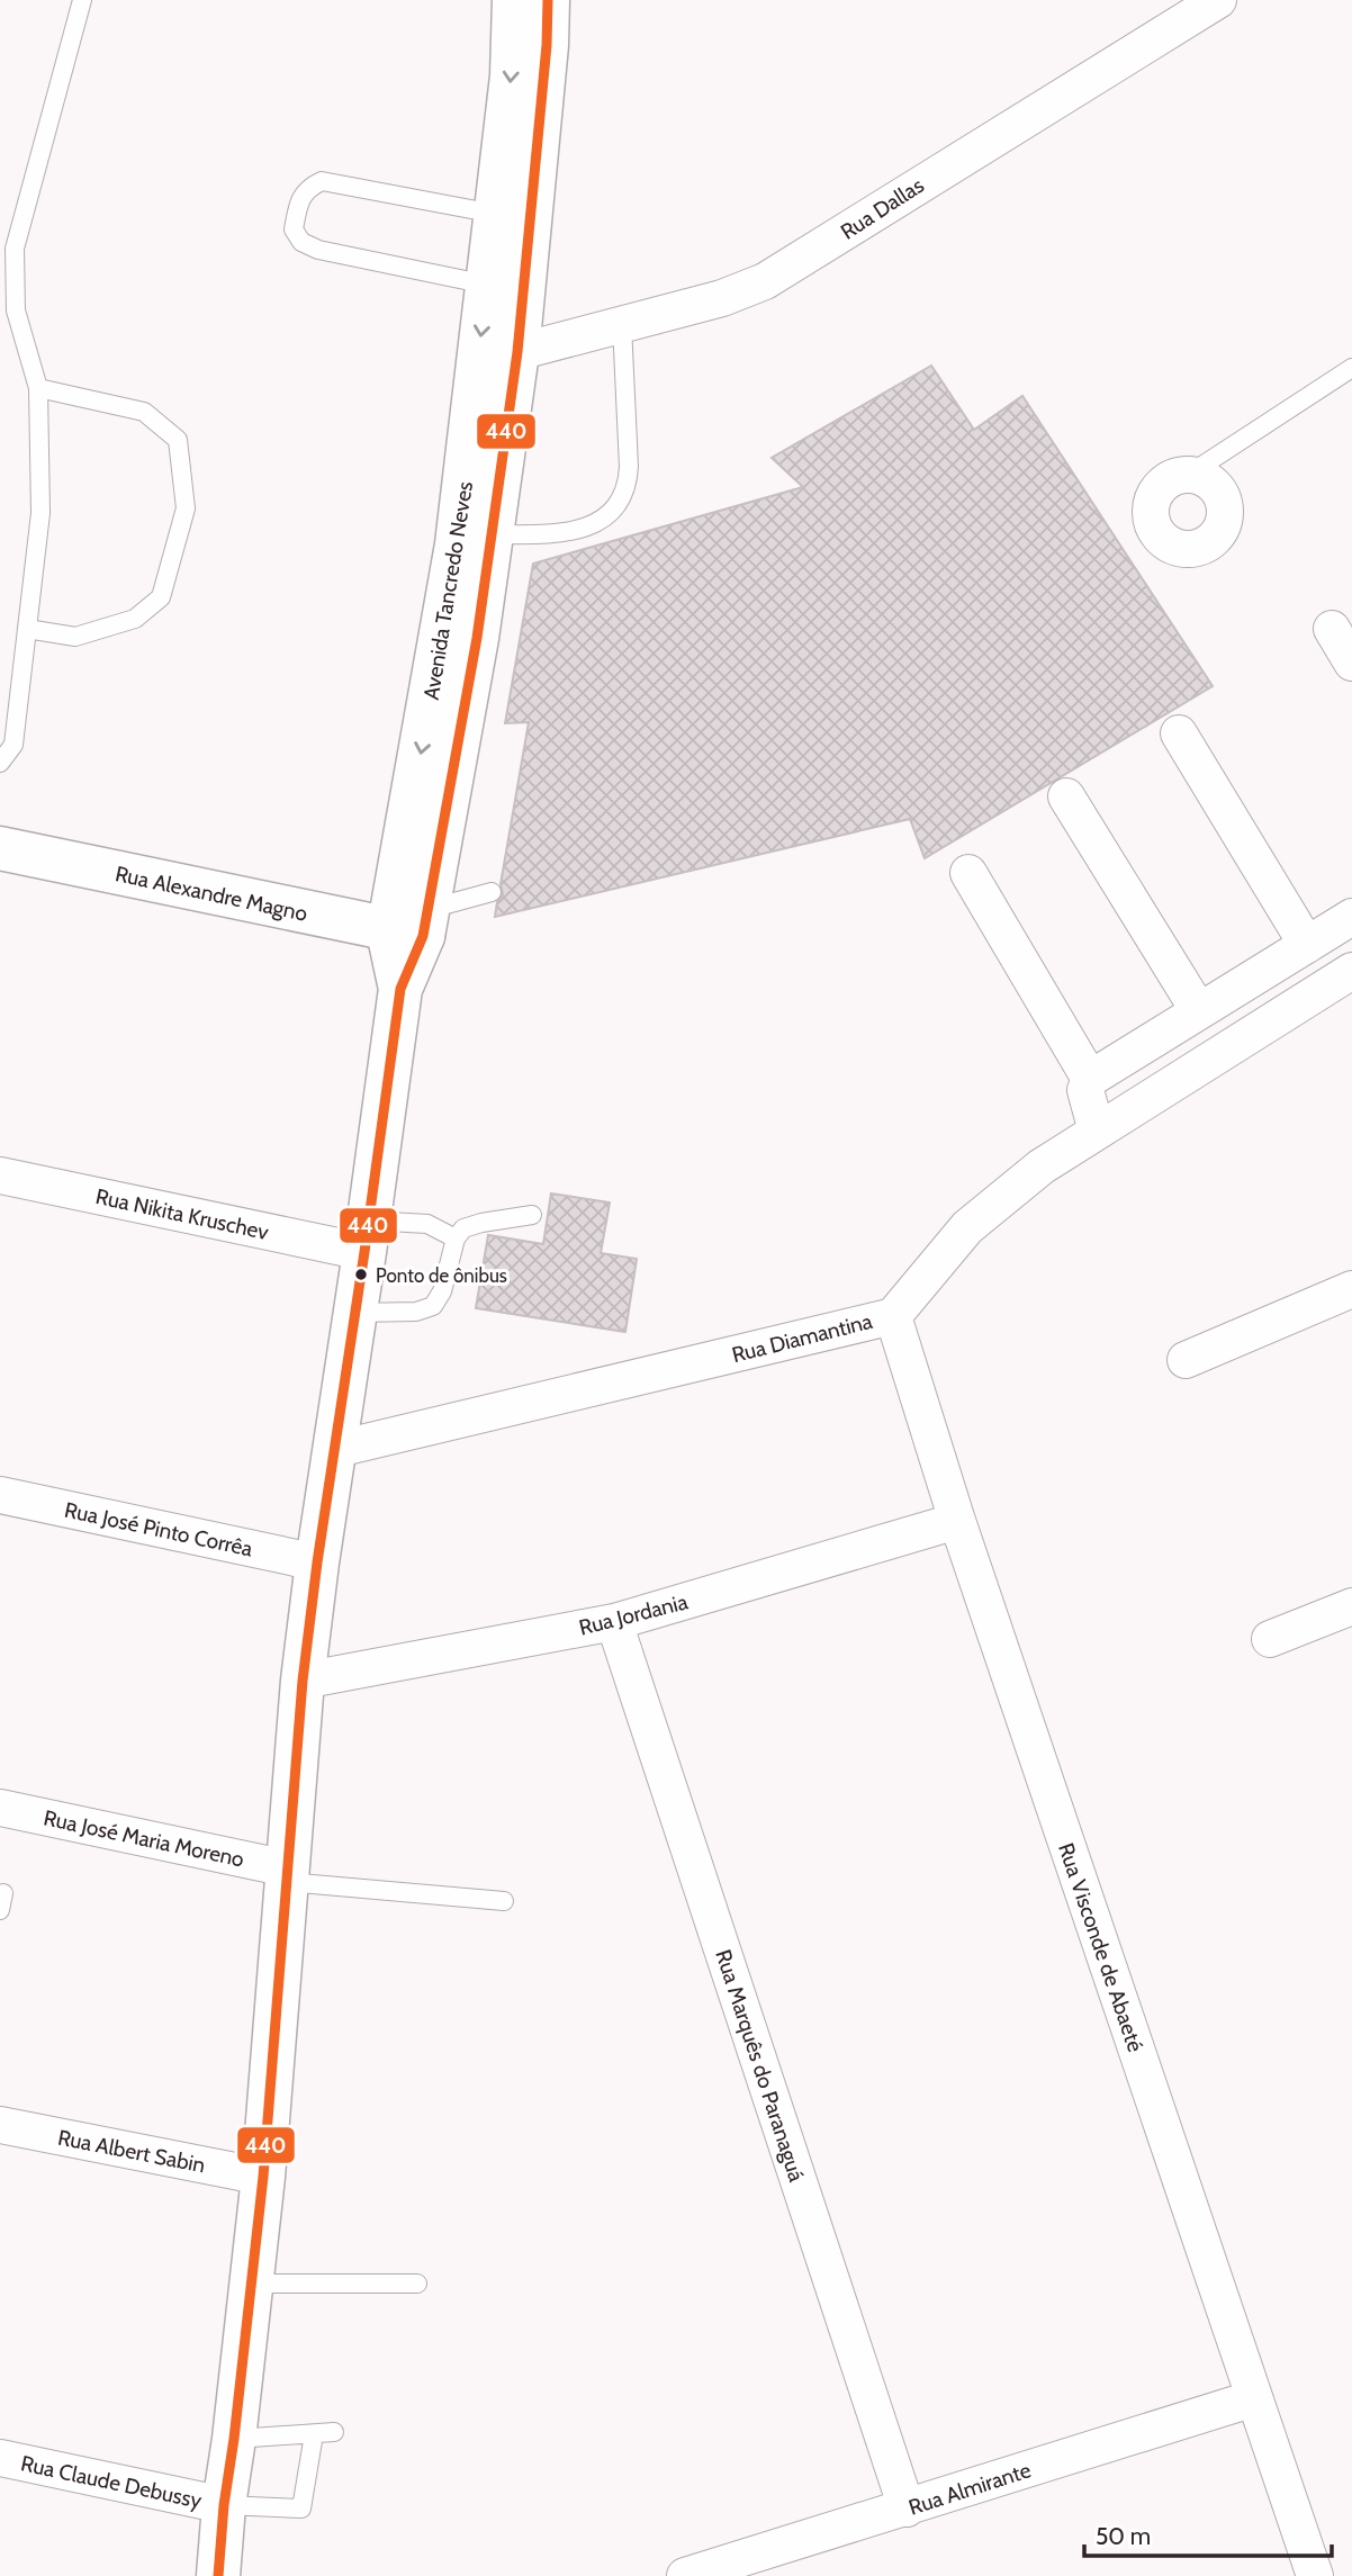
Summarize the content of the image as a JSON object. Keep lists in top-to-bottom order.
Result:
{
  "streets": {
    "main road": ["Avenida Tancredo Neves", "Rua Alexandre Magno"],
    "street": [
      "Rua Dallas",
      "Rua Nikita Kruschev",
      "Rua Diamantina",
      "Rua José Pinto Corrêa",
      "Rua Jordania",
      "Rua José Maria Moreno",
      "Rua Visconde de Abaeté",
      "Rua Marquês do Paranaguá",
      "Rua Albert Sabin",
      "Rua Claude Debussy",
      "Rua Almirante"
    ]
  },
  "crossings": [
    ["Rua Dallas", "Avenida Tancredo Neves"],
    ["Avenida Tancredo Neves", "Rua Alexandre Magno"],
    ["Avenida Tancredo Neves", "Rua Nikita Kruschev"],
    ["Avenida Tancredo Neves", "Rua Diamantina"],
    ["Avenida Tancredo Neves", "Rua José Pinto Corrêa"],
    ["Avenida Tancredo Neves", "Rua Jordania"],
    ["Avenida Tancredo Neves", "Rua José Maria Moreno"],
    ["Avenida Tancredo Neves", "Rua Albert Sabin"],
    ["Avenida Tancredo Neves", "Rua Claude Debussy"],
    ["Rua Diamantina", "Rua Visconde de Abaeté"],
    ["Rua Jordania", "Rua Visconde de Abaeté"],
    ["Rua Jordania", "Rua Marquês do Paranaguá"],
    ["Rua Visconde de Abaeté", "Rua Almirante"],
    ["Rua Marquês do Paranaguá", "Rua Almirante"]
  ],
  "places": ["Ponto de ônibus"],
  "lines": ["transit line 440"],
  "scale_bar": "50 m"
}
